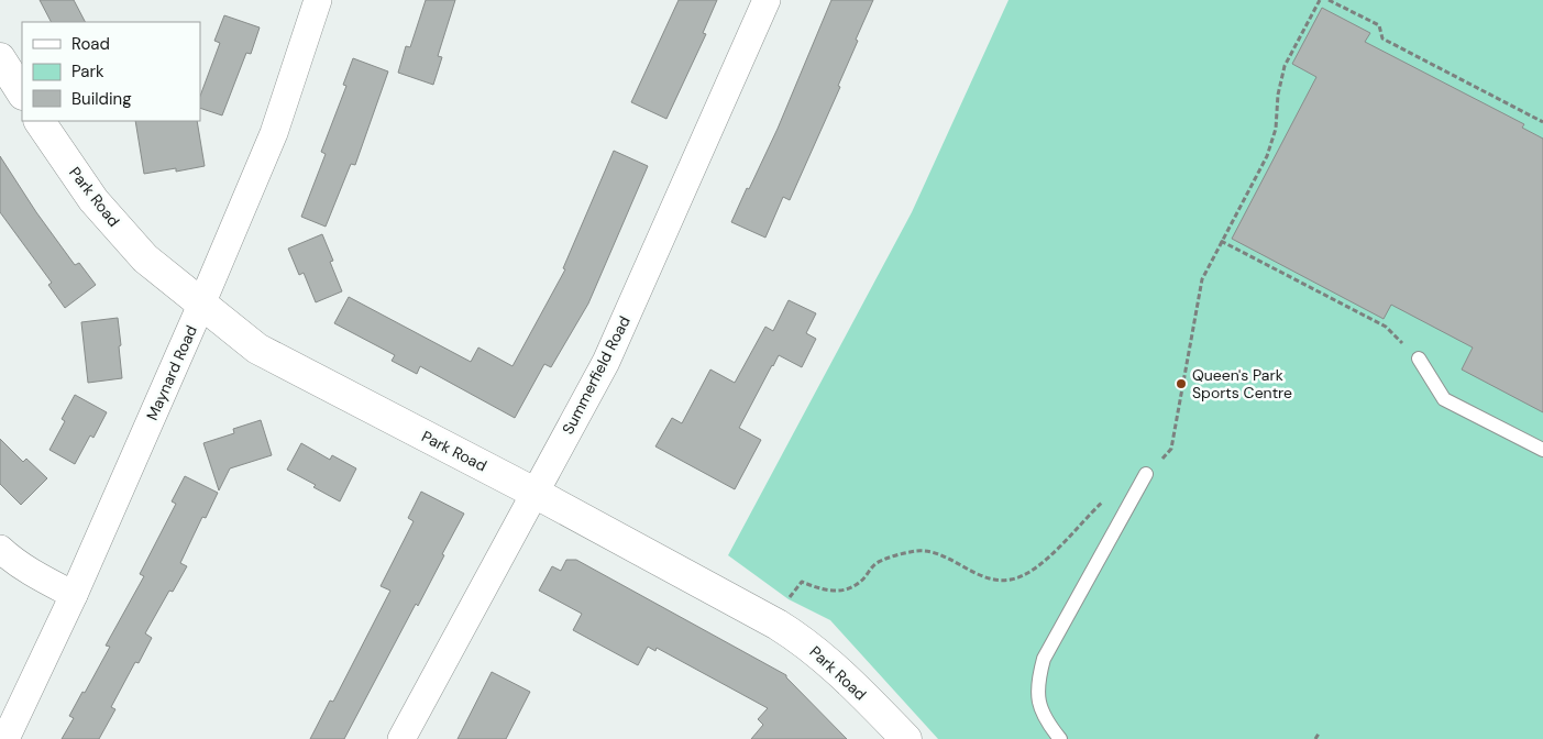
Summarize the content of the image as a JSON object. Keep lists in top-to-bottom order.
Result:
{
  "streets": {
    "street": ["Park Road", "Maynard Road", "Summerfield Road"]
  },
  "crossings": [
    ["Park Road", "Maynard Road"],
    ["Park Road", "Summerfield Road"]
  ],
  "places": ["Queen's Park Sports Centre"],
  "legend": ["Road", "Park", "Building"]
}
